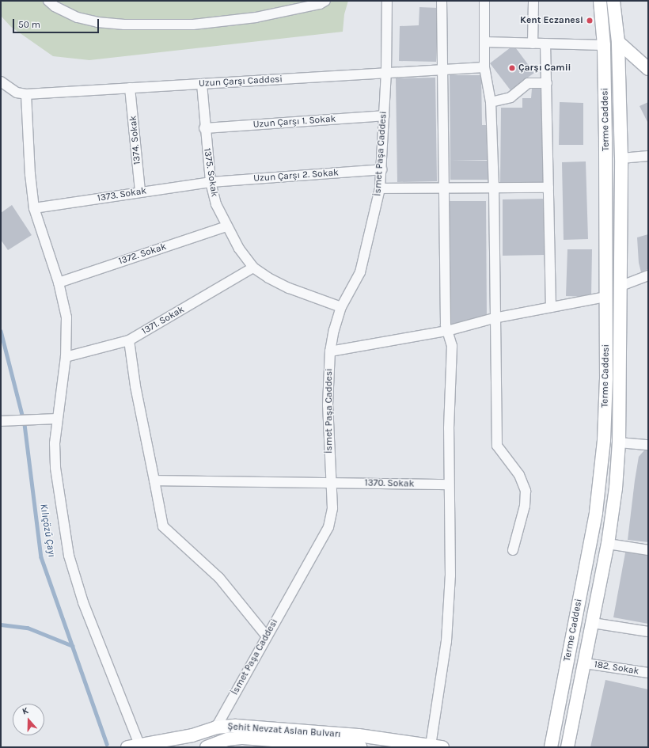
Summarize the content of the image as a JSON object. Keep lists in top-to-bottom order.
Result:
{
  "streets": {
    "main road": ["Terme Caddesi", "Şehit Nevzat Aslan Bulvarı"],
    "street": [
      "Uzun Çarşı Caddesi",
      "Uzun Çarşı 1. Sokak",
      "1374. Sokak",
      "İsmet Paşa Caddesi",
      "1375. Sokak",
      "Uzun Çarşı 2. Sokak",
      "1373. Sokak",
      "1372. Sokak",
      "1371. Sokak",
      "1370. Sokak",
      "182. Sokak"
    ]
  },
  "crossings": [
    ["Uzun Çarşı Caddesi", "1374. Sokak"],
    ["Uzun Çarşı Caddesi", "İsmet Paşa Caddesi"],
    ["Uzun Çarşı Caddesi", "1375. Sokak"],
    ["Terme Caddesi", "182. Sokak"],
    ["Uzun Çarşı 1. Sokak", "İsmet Paşa Caddesi"],
    ["Uzun Çarşı 1. Sokak", "1375. Sokak"],
    ["1374. Sokak", "1373. Sokak"],
    ["İsmet Paşa Caddesi", "1375. Sokak"],
    ["İsmet Paşa Caddesi", "Uzun Çarşı 2. Sokak"],
    ["İsmet Paşa Caddesi", "1370. Sokak"],
    ["İsmet Paşa Caddesi", "Şehit Nevzat Aslan Bulvarı"],
    ["1375. Sokak", "Uzun Çarşı 2. Sokak"],
    ["1375. Sokak", "1373. Sokak"],
    ["1375. Sokak", "1372. Sokak"],
    ["1375. Sokak", "1371. Sokak"],
    ["Uzun Çarşı 2. Sokak", "1373. Sokak"]
  ],
  "water": ["Kılıçözü Çayı"],
  "places": ["Kent Eczanesi", "Çarşı Camii"],
  "scale_bar": "50 m",
  "north": "top"
}
